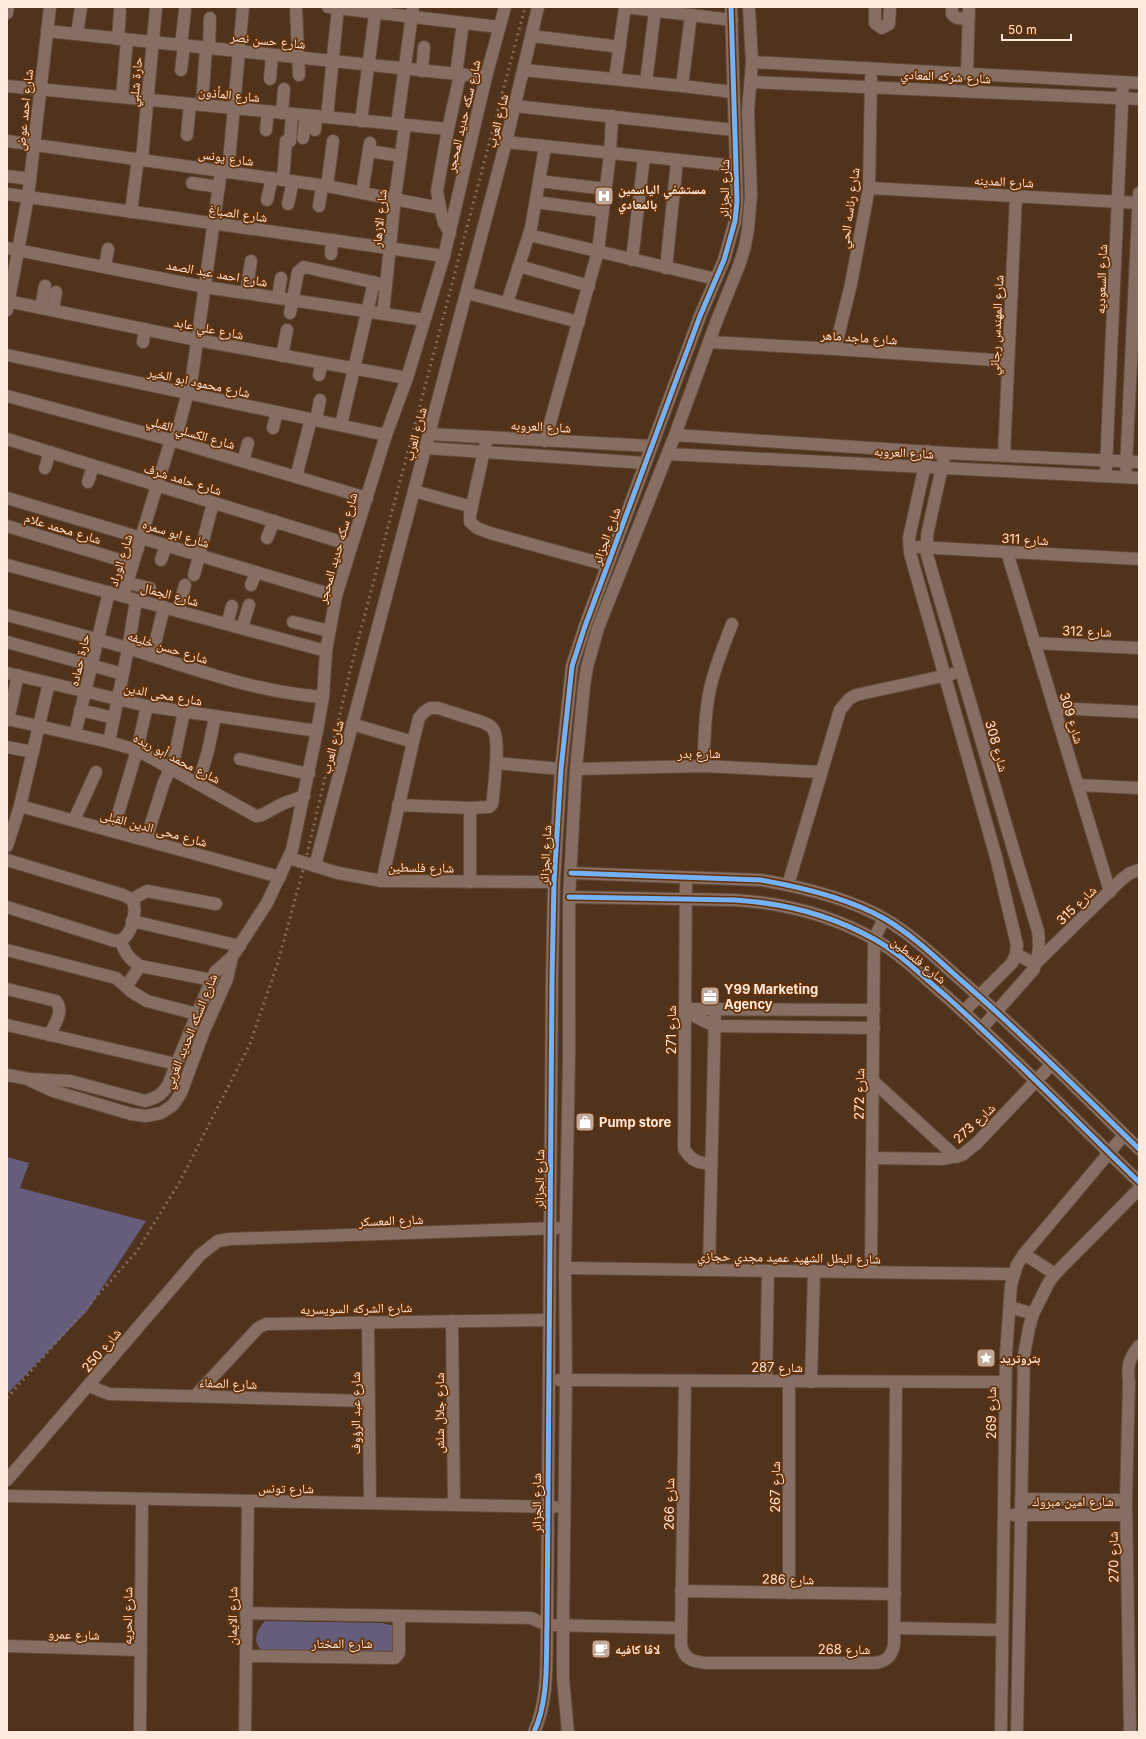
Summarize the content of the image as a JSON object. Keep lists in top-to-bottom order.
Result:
{
  "streets": {
    "street": [
      "شارع حسن نصر",
      "شارع شركه المعادي",
      "حارة شلبي",
      "شارع المأذون",
      "شارع احمد عوض",
      "شارع سكه حديد المحجر",
      "شارع العرب",
      "شارع يونس",
      "شارع المدينه",
      "شارع الجزائر",
      "شارع رئاسه الحي",
      "شارع الصباغ",
      "شارع الازهار",
      "شارع احمد عبد الصمد",
      "شارع السعوديه",
      "شارع المهندس رجائي",
      "شارع علي عابد",
      "شارع ماجد ماهر",
      "شارع محمود ابو الخير",
      "شارع العروبه",
      "شارع الكسلي القبلي",
      "شارع حامد شرف",
      "شارع محمد علام",
      "شارع ابو سمره",
      "شارع 311",
      "شارع الوراد",
      "شارع الجمال",
      "شارع 312",
      "شارع حسن خليفه",
      "حارة حماده",
      "شارع محى الدين",
      "شارع 309",
      "شارع 308",
      "شارع بدر",
      "شارع محمد أبو ريده",
      "شارع محى الدين القبلى",
      "شارع فلسطين",
      "شارع 315",
      "شارع 271",
      "شارع السكه الحديد الغربي",
      "شارع 272",
      "شارع 273",
      "شارع المعسكر",
      "شارع البطل الشهيد عميد مجدي حجازي",
      "شارع الشركه السويسريه",
      "شارع 250",
      "شارع 287",
      "شارع الصفاء",
      "شارع عبد الرؤوف",
      "شارع جلال شلش",
      "شارع 269",
      "شارع 267",
      "شارع تونس",
      "شارع امين مبروك",
      "شارع 266",
      "شارع 270",
      "شارع 286",
      "شارع الحريه",
      "شارع الايمان",
      "شارع عمرو",
      "شارع المختار",
      "شارع 268"
    ]
  },
  "crossings": [
    ["شارع حسن نصر", "حارة شلبي"],
    ["شارع حسن نصر", "شارع احمد عوض"],
    ["شارع حسن نصر", "شارع سكه حديد المحجر"],
    ["شارع حسن نصر", "شارع الازهار"],
    ["شارع حسن نصر", "شارع الوراد"],
    ["شارع شركه المعادي", "شارع الجزائر"],
    ["شارع شركه المعادي", "شارع رئاسه الحي"],
    ["شارع شركه المعادي", "شارع السعوديه"],
    ["حارة شلبي", "شارع المأذون"],
    ["حارة شلبي", "شارع يونس"],
    ["حارة شلبي", "شارع الصباغ"],
    ["شارع المأذون", "شارع احمد عوض"],
    ["شارع المأذون", "شارع سكه حديد المحجر"],
    ["شارع المأذون", "شارع الازهار"],
    ["شارع المأذون", "شارع الوراد"],
    ["شارع احمد عوض", "شارع يونس"],
    ["شارع احمد عوض", "شارع الصباغ"],
    ["شارع احمد عوض", "شارع احمد عبد الصمد"],
    ["شارع احمد عوض", "شارع علي عابد"],
    ["شارع سكه حديد المحجر", "شارع يونس"],
    ["شارع سكه حديد المحجر", "شارع الصباغ"],
    ["شارع سكه حديد المحجر", "شارع احمد عبد الصمد"],
    ["شارع سكه حديد المحجر", "شارع علي عابد"],
    ["شارع سكه حديد المحجر", "شارع محمود ابو الخير"],
    ["شارع سكه حديد المحجر", "شارع الكسلي القبلي"],
    ["شارع سكه حديد المحجر", "شارع حامد شرف"],
    ["شارع سكه حديد المحجر", "شارع ابو سمره"],
    ["شارع سكه حديد المحجر", "شارع الجمال"],
    ["شارع سكه حديد المحجر", "شارع حسن خليفه"],
    ["شارع سكه حديد المحجر", "شارع محى الدين"],
    ["شارع سكه حديد المحجر", "شارع محمد أبو ريده"],
    ["شارع سكه حديد المحجر", "شارع محى الدين القبلى"],
    ["شارع سكه حديد المحجر", "شارع فلسطين"],
    ["شارع سكه حديد المحجر", "شارع السكه الحديد الغربي"],
    ["شارع العرب", "شارع العروبه"],
    ["شارع العرب", "شارع فلسطين"],
    ["شارع يونس", "شارع الازهار"],
    ["شارع يونس", "شارع الوراد"],
    ["شارع المدينه", "شارع رئاسه الحي"],
    ["شارع المدينه", "شارع السعوديه"],
    ["شارع المدينه", "شارع المهندس رجائي"],
    ["شارع الجزائر", "شارع ماجد ماهر"],
    ["شارع الجزائر", "شارع العروبه"],
    ["شارع الجزائر", "شارع بدر"],
    ["شارع الجزائر", "شارع فلسطين"],
    ["شارع الجزائر", "شارع المعسكر"],
    ["شارع الجزائر", "شارع البطل الشهيد عميد مجدي حجازي"],
    ["شارع الجزائر", "شارع الشركه السويسريه"],
    ["شارع الجزائر", "شارع 287"],
    ["شارع الجزائر", "شارع تونس"],
    ["شارع رئاسه الحي", "شارع ماجد ماهر"],
    ["شارع الصباغ", "شارع الازهار"],
    ["شارع الصباغ", "شارع الوراد"],
    ["شارع الازهار", "شارع احمد عبد الصمد"],
    ["شارع احمد عبد الصمد", "شارع الوراد"],
    ["شارع السعوديه", "شارع العروبه"],
    ["شارع المهندس رجائي", "شارع ماجد ماهر"],
    ["شارع المهندس رجائي", "شارع العروبه"],
    ["شارع علي عابد", "شارع الوراد"],
    ["شارع محمود ابو الخير", "شارع الوراد"],
    ["شارع العروبه", "شارع 308"],
    ["شارع الكسلي القبلي", "شارع الوراد"],
    ["شارع حامد شرف", "شارع الوراد"],
    ["شارع محمد علام", "شارع الوراد"],
    ["شارع ابو سمره", "شارع الوراد"],
    ["شارع 311", "شارع 309"],
    ["شارع 311", "شارع 308"],
    ["شارع الوراد", "شارع الجمال"],
    ["شارع الجمال", "حارة حماده"],
    ["شارع 312", "شارع 309"],
    ["شارع حسن خليفه", "حارة حماده"],
    ["حارة حماده", "شارع محى الدين"],
    ["حارة حماده", "شارع محمد أبو ريده"],
    ["شارع 309", "شارع 315"],
    ["شارع 308", "شارع فلسطين"],
    ["شارع 308", "شارع 315"],
    ["شارع محى الدين القبلى", "شارع السكه الحديد الغربي"],
    ["شارع فلسطين", "شارع 271"],
    ["شارع فلسطين", "شارع 272"],
    ["شارع فلسطين", "شارع 273"],
    ["شارع فلسطين", "شارع 269"],
    ["شارع 272", "شارع 273"],
    ["شارع 272", "شارع البطل الشهيد عميد مجدي حجازي"],
    ["شارع المعسكر", "شارع 250"],
    ["شارع البطل الشهيد عميد مجدي حجازي", "شارع 269"],
    ["شارع الشركه السويسريه", "شارع الصفاء"],
    ["شارع الشركه السويسريه", "شارع عبد الرؤوف"],
    ["شارع الشركه السويسريه", "شارع جلال شلش"],
    ["شارع 250", "شارع الصفاء"],
    ["شارع 287", "شارع 269"],
    ["شارع 287", "شارع 267"],
    ["شارع 287", "شارع 266"],
    ["شارع 287", "شارع 268"],
    ["شارع الصفاء", "شارع عبد الرؤوف"],
    ["شارع عبد الرؤوف", "شارع تونس"],
    ["شارع جلال شلش", "شارع تونس"],
    ["شارع 269", "شارع امين مبروك"],
    ["شارع 267", "شارع 286"],
    ["شارع تونس", "شارع الحريه"],
    ["شارع تونس", "شارع الايمان"],
    ["شارع امين مبروك", "شارع 270"],
    ["شارع 266", "شارع 286"],
    ["شارع 266", "شارع 268"],
    ["شارع 286", "شارع 268"],
    ["شارع الحريه", "شارع عمرو"],
    ["شارع الايمان", "شارع المختار"]
  ],
  "places": {
    "hospital": ["مستشفي الياسمين بالمعادي"],
    "office": ["Y99 Marketing Agency"],
    "shop": ["Pump store"],
    "place": ["بتروتريد"],
    "cafe": ["لاڤا كافيه"]
  },
  "scale_bar": "50 m"
}
